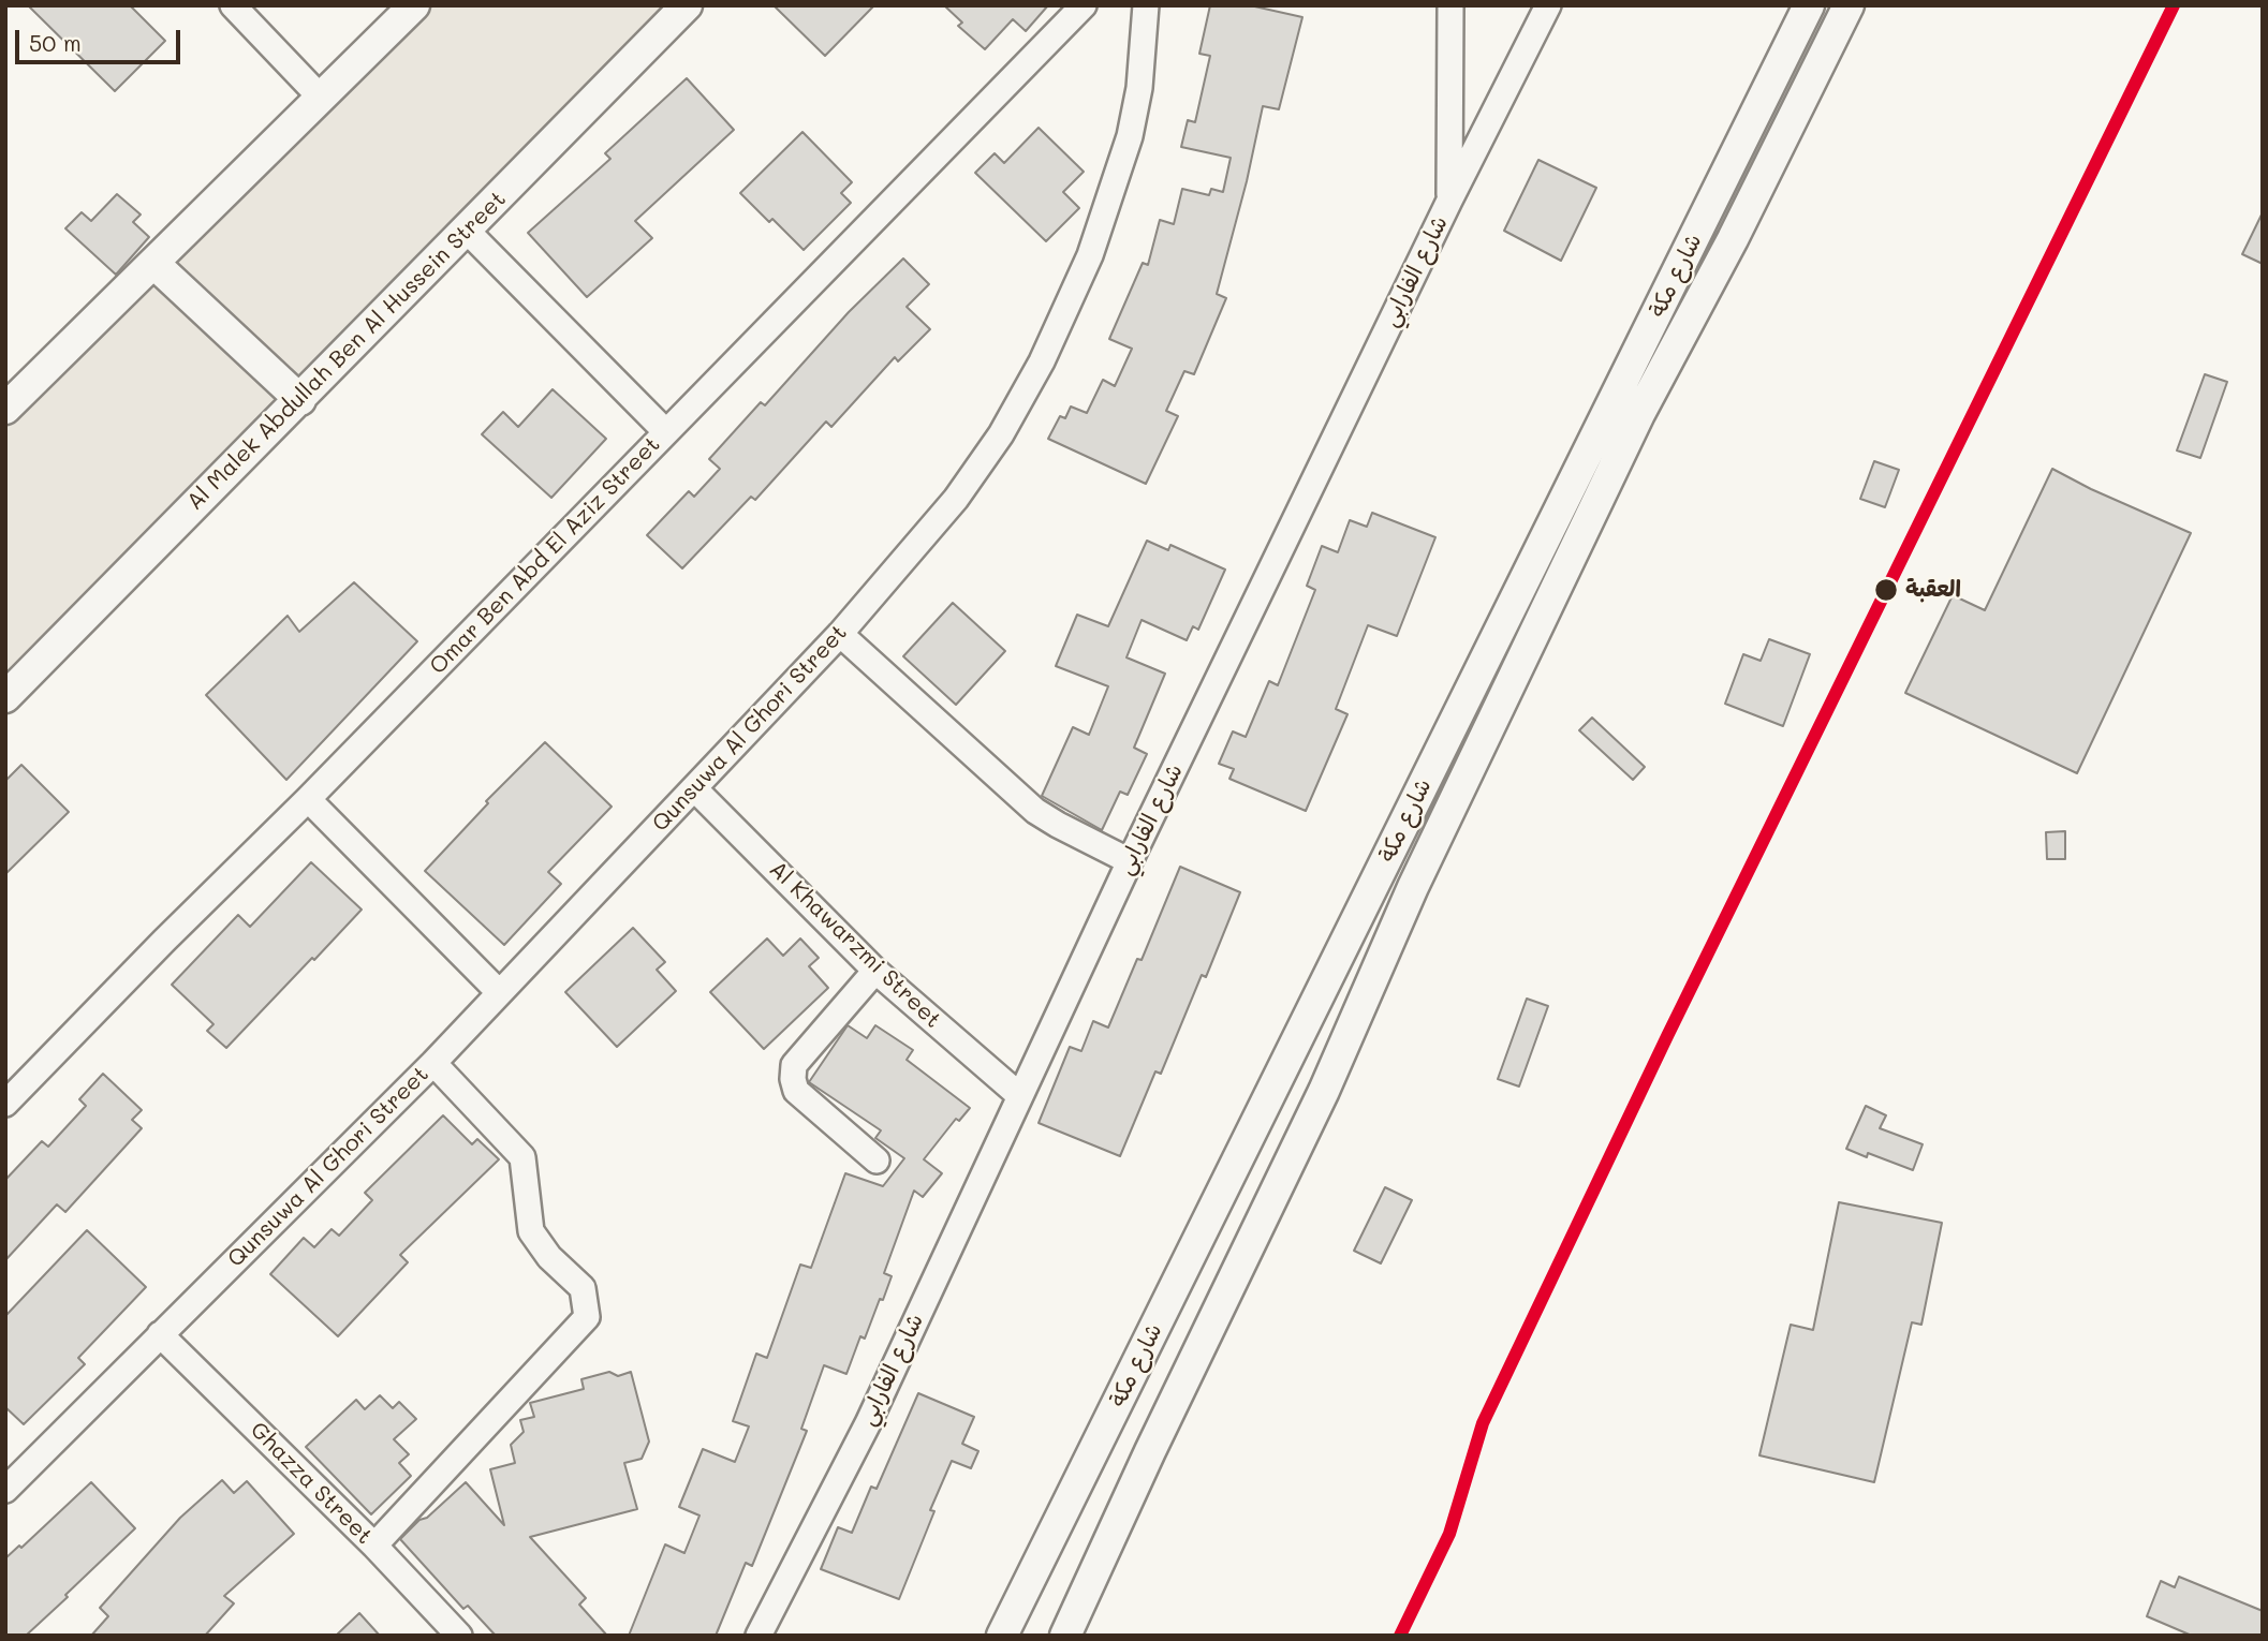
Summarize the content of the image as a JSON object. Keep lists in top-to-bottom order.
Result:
{
  "streets": {
    "main road": ["شارع مكة", "Al Malek Abdullah Ben Al Hussein Street"],
    "street": [
      "شارع الفارابي",
      "Omar Ben Abd El Aziz Street",
      "Qunsuwa Al Ghori Street",
      "Al Khawarzmi Street",
      "Ghazza Street"
    ]
  },
  "crossings": [
    ["شارع الفارابي", "Al Khawarzmi Street"],
    ["Qunsuwa Al Ghori Street", "Al Khawarzmi Street"],
    ["Qunsuwa Al Ghori Street", "Ghazza Street"]
  ],
  "places": ["العقبة"],
  "scale_bar": "50 m"
}
